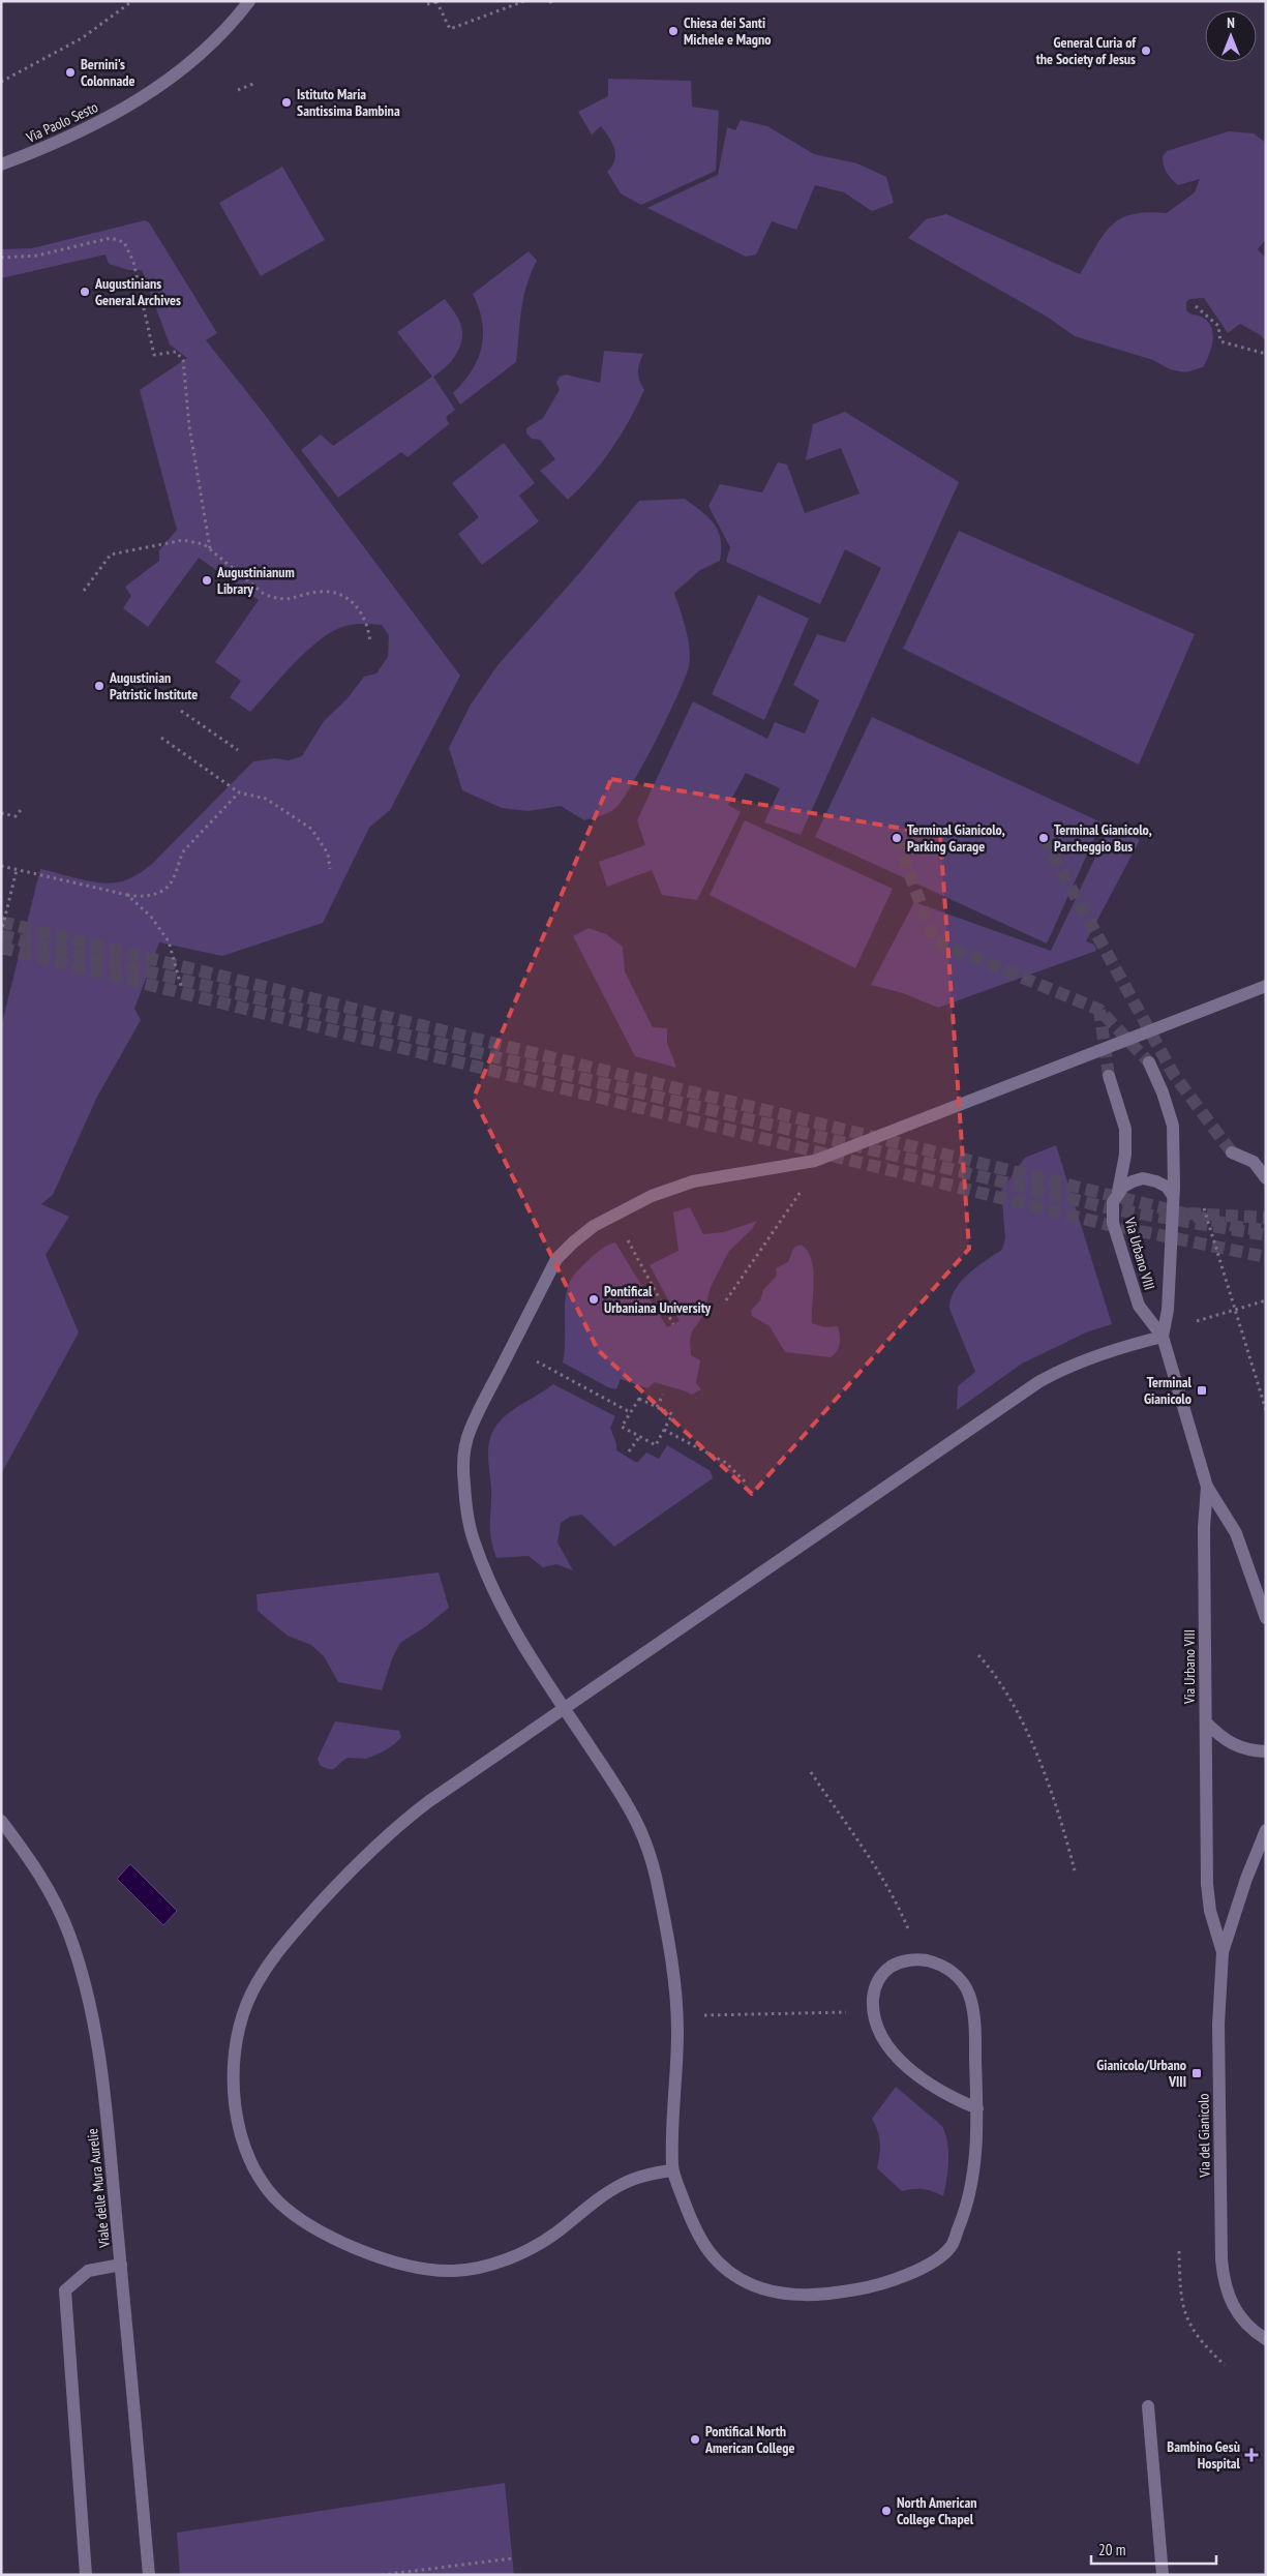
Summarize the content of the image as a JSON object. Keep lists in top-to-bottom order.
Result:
{
  "streets": {
    "street": [
      "Via Paolo Sesto",
      "Via Urbano VIII",
      "Via del Gianicolo",
      "Viale delle Mura Aurelie"
    ]
  },
  "crossings": [
    ["Via Urbano VIII", "Via del Gianicolo"]
  ],
  "places": {
    "other": [
      "Chiesa dei Santi Michele e Magno",
      "General Curia of the Society of Jesus",
      "Bernini's Colonnade",
      "Istituto Maria Santissima Bambina",
      "Augustinians General Archives",
      "Augustinianum Library",
      "Augustinian Patristic Institute",
      "Terminal Gianicolo, Parking Garage",
      "Terminal Gianicolo, Parcheggio Bus",
      "Pontifical Urbaniana University",
      "Pontifical North American College",
      "North American College Chapel"
    ],
    "transit": ["Terminal Gianicolo", "Gianicolo/Urbano VIII"],
    "health": ["Bambino Gesù Hospital"]
  },
  "scale_bar": "20 m",
  "north": "top"
}
